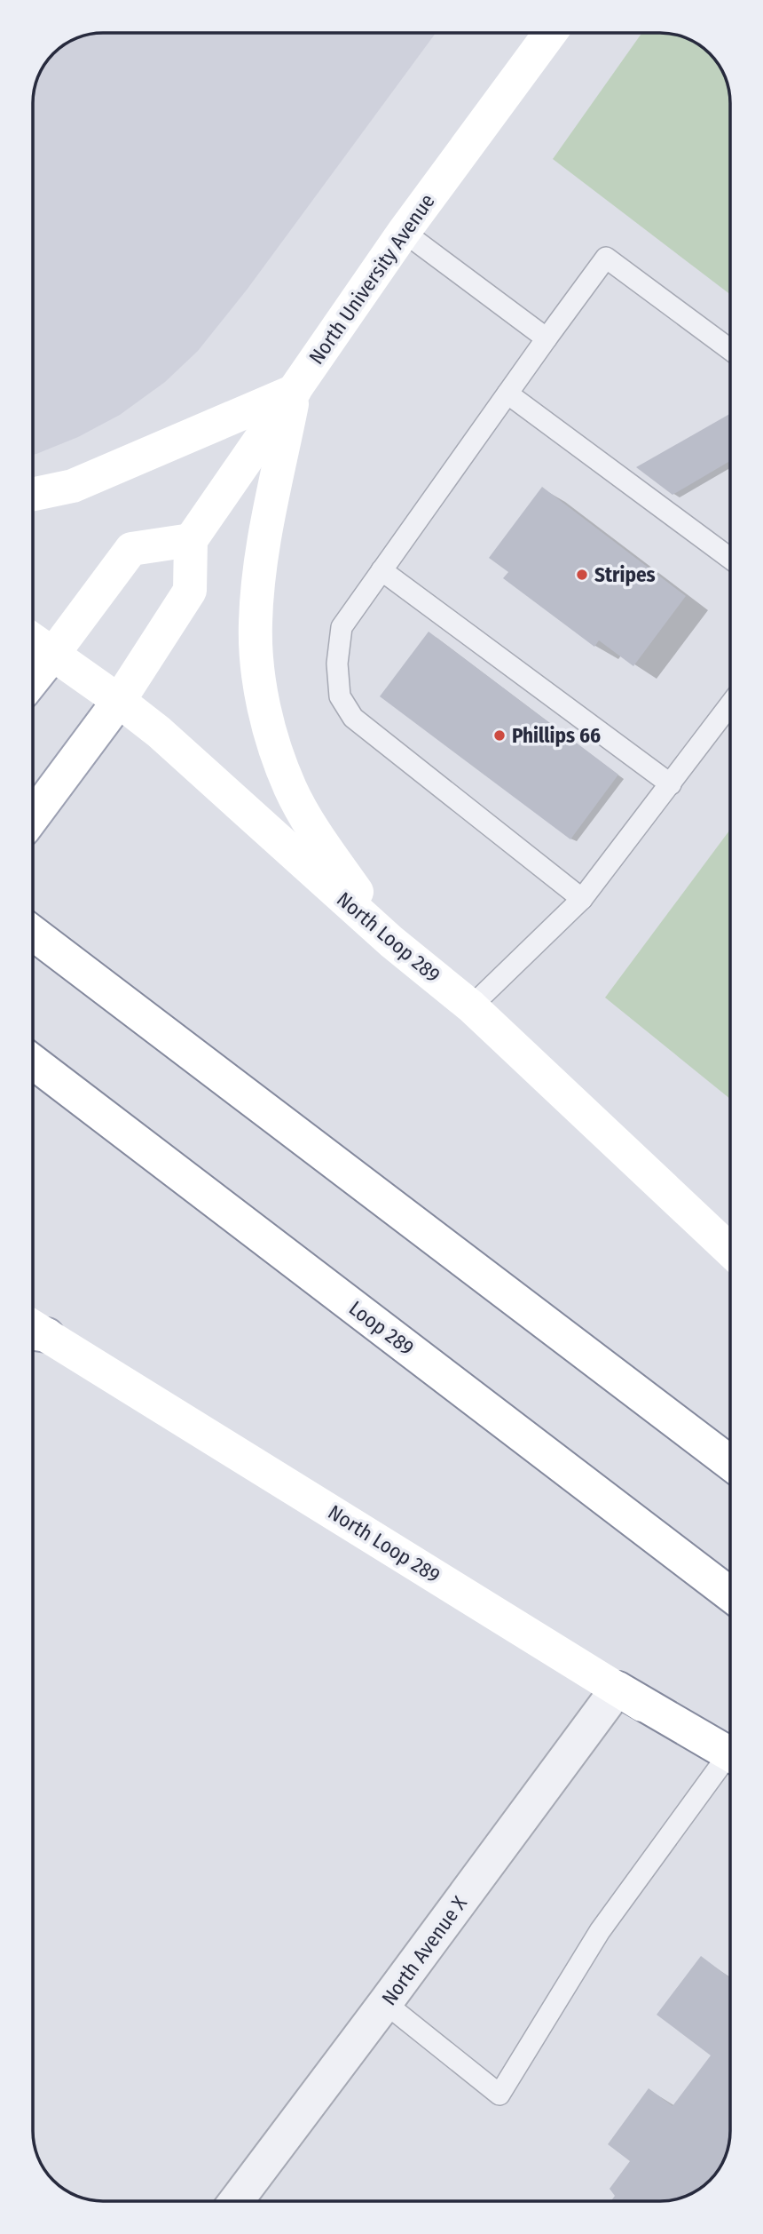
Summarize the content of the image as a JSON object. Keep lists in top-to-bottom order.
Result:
{
  "streets": {
    "main road": ["North University Avenue", "North Loop 289", "Loop 289"],
    "street": ["North Avenue X"]
  },
  "crossings": [
    ["North Loop 289", "North Avenue X"]
  ],
  "places": ["Stripes", "Phillips 66"]
}
